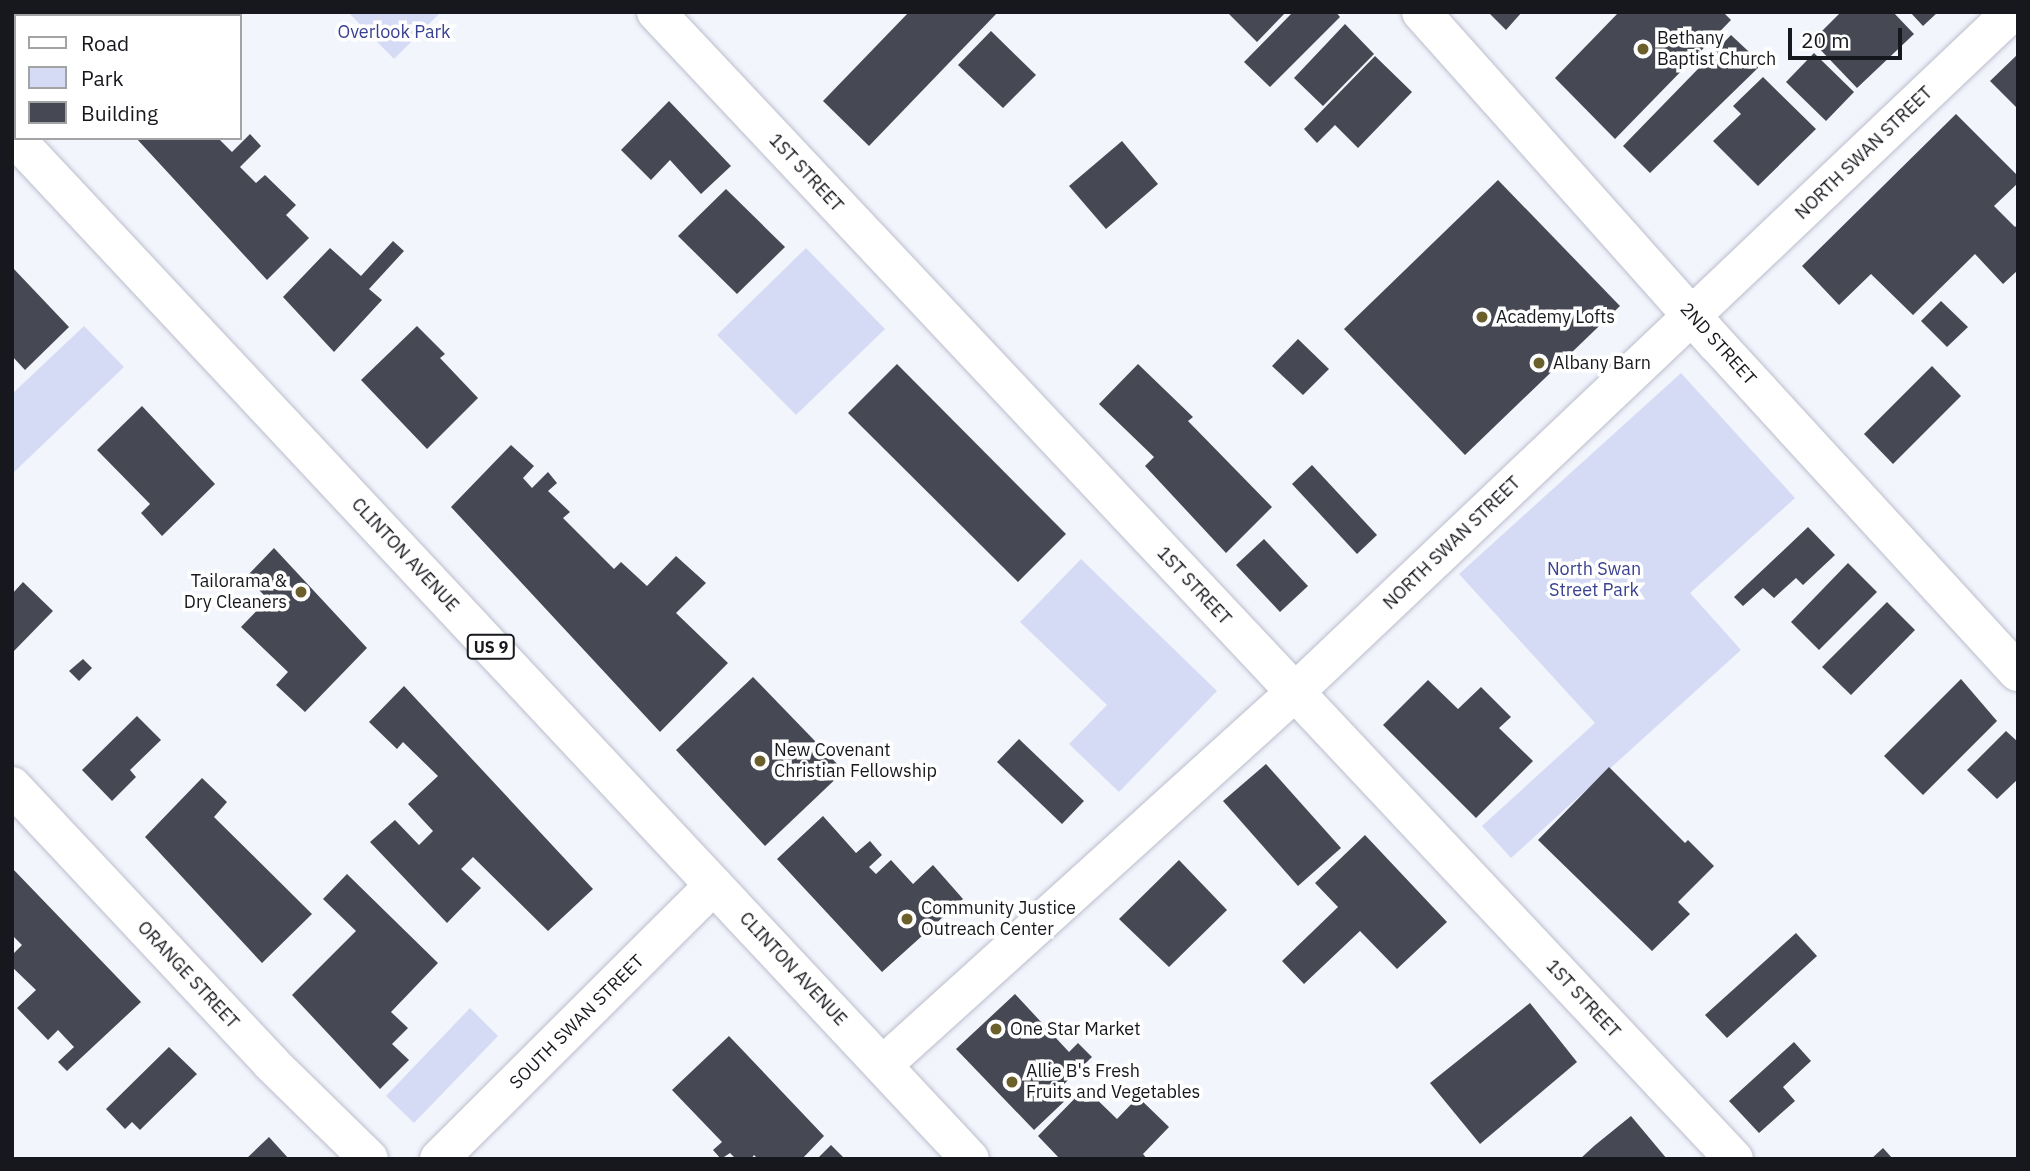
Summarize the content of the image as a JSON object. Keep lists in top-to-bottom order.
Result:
{
  "streets": {
    "street": [
      "NORTH SWAN STREET",
      "1ST STREET",
      "2ND STREET",
      "CLINTON AVENUE",
      "US 9",
      "ORANGE STREET",
      "SOUTH SWAN STREET"
    ]
  },
  "crossings": [
    ["NORTH SWAN STREET", "1ST STREET"],
    ["NORTH SWAN STREET", "2ND STREET"],
    ["NORTH SWAN STREET", "CLINTON AVENUE"],
    ["CLINTON AVENUE", "SOUTH SWAN STREET"]
  ],
  "parks": ["Overlook Park", "North Swan Street Park"],
  "places": [
    "Bethany Baptist Church",
    "Academy Lofts",
    "Albany Barn",
    "Tailorama & Dry Cleaners",
    "New Covenant Christian Fellowship",
    "Community Justice Outreach Center",
    "One Star Market",
    "Allie B's Fresh Fruits and Vegetables"
  ],
  "legend": ["Road", "Park", "Building"],
  "scale_bar": "20 m"
}
